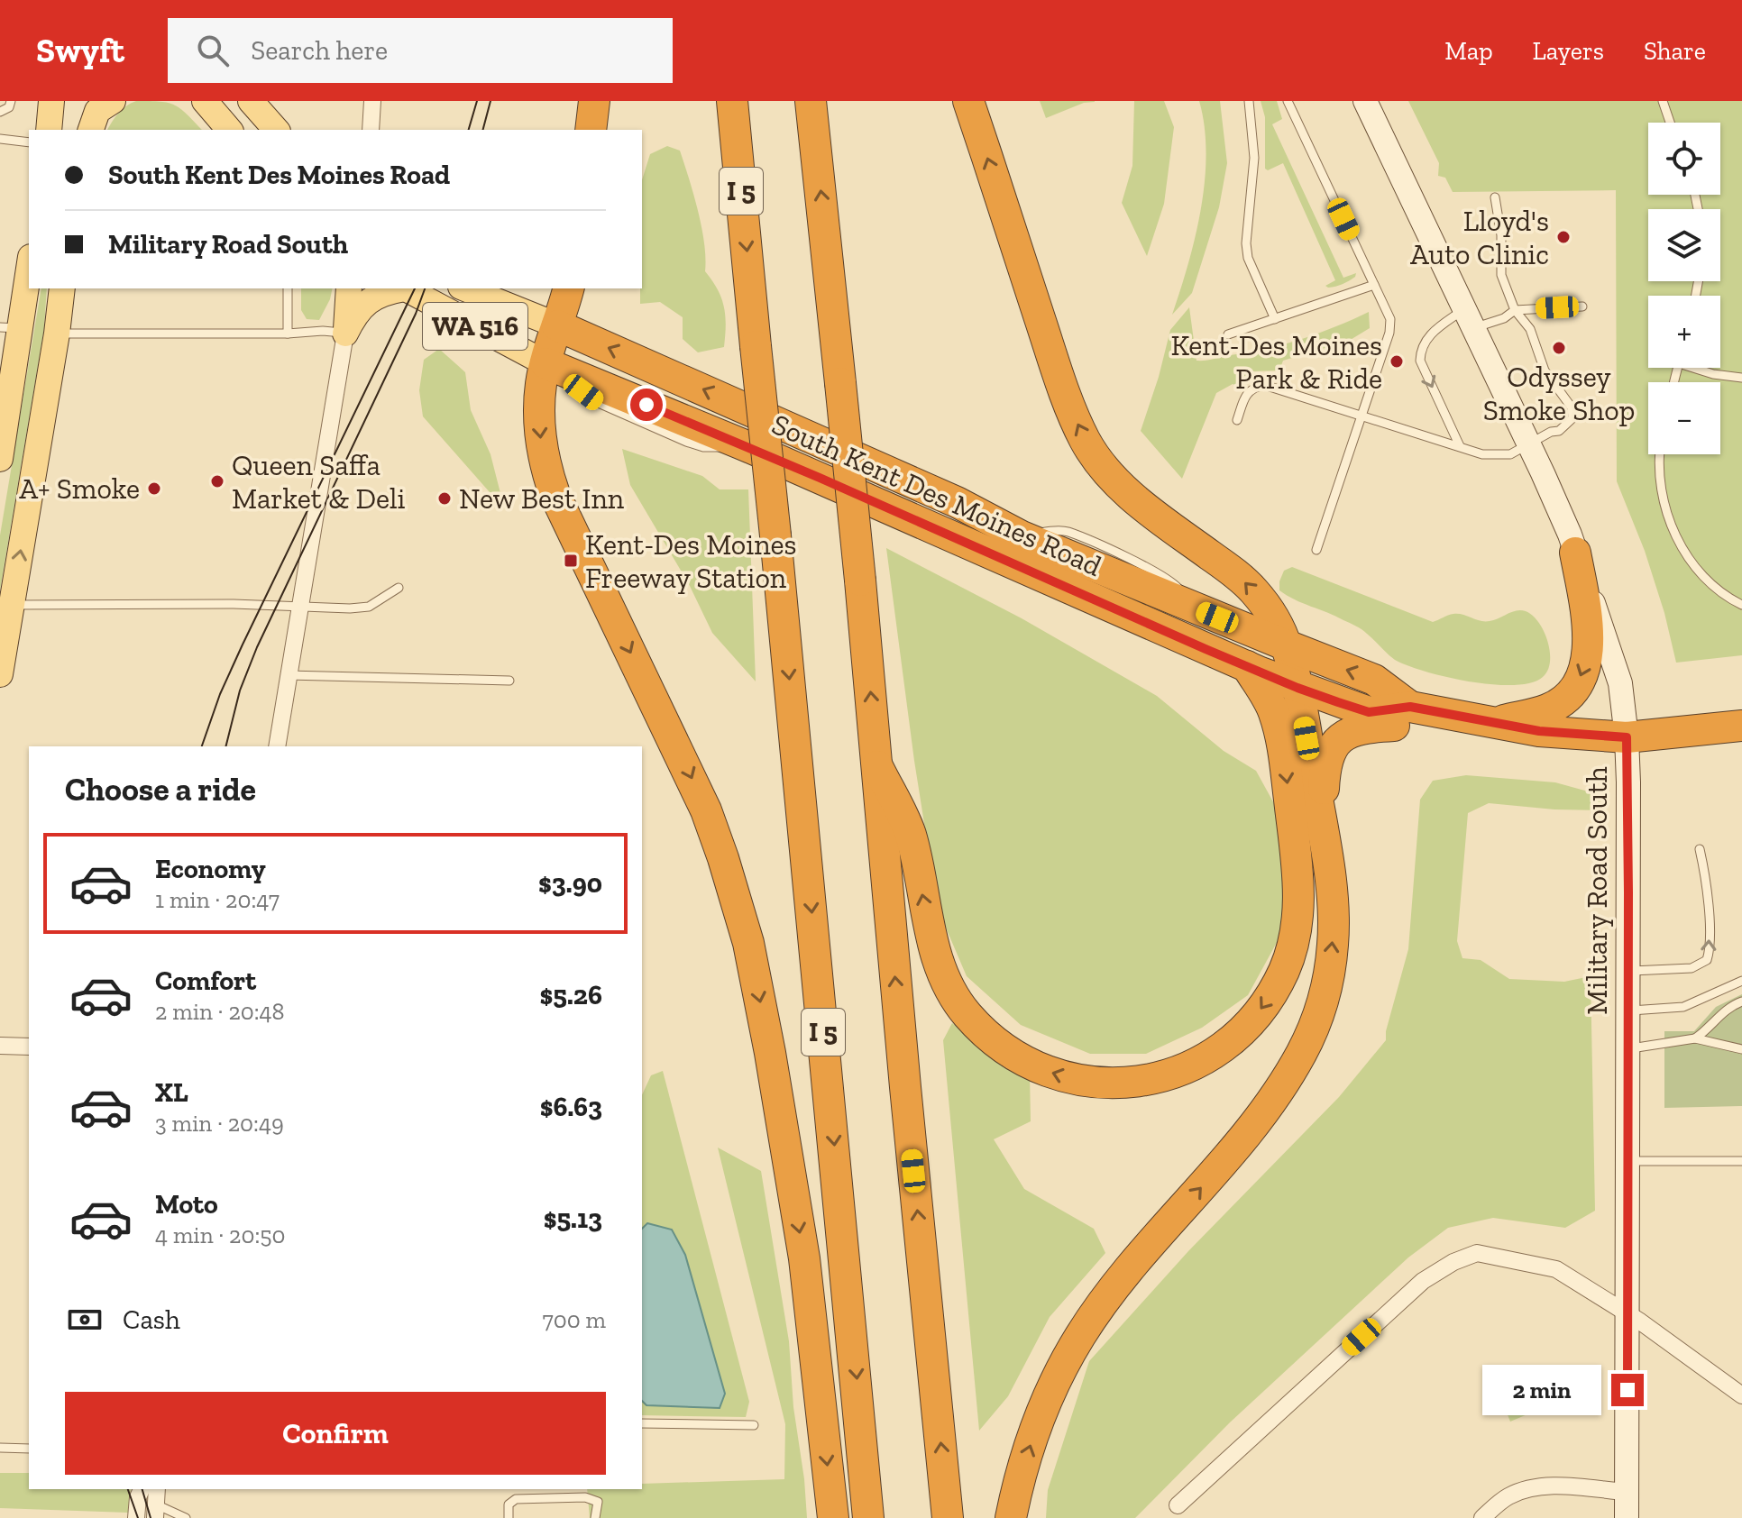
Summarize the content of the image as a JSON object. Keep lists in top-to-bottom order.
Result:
{
  "streets": {
    "highway": ["I 5", "WA 516", "South Kent Des Moines Road"],
    "main road": ["Military Road South"]
  },
  "crossings": [
    ["South Kent Des Moines Road", "Military Road South"]
  ],
  "places": {
    "other": [
      "Lloyd's Auto Clinic",
      "Odyssey Smoke Shop",
      "Kent-Des Moines Park & Ride",
      "Queen Saffa Market & Deli",
      "A+ Smoke",
      "New Best Inn"
    ],
    "transit": ["Kent-Des Moines Freeway Station"]
  },
  "page": {
    "header": "Swyft",
    "search": "Search here",
    "nav": ["Map", "Layers", "Share"],
    "map_buttons": ["+", "−"],
    "banner": ["South Kent Des Moines Road", "Military Road South"],
    "heading": "Choose a ride",
    "list": [
      {
        "name": "Economy",
        "note": "1 min · 20:47",
        "value": "$3.90"
      },
      {
        "name": "Comfort",
        "note": "2 min · 20:48",
        "value": "$5.26"
      },
      {
        "name": "XL",
        "note": "3 min · 20:49",
        "value": "$6.63"
      },
      {
        "name": "Moto",
        "note": "4 min · 20:50",
        "value": "$5.13"
      }
    ],
    "pay": ["Cash", "700 m"],
    "bubble": "2 min",
    "buttons": "Confirm"
  }
}
